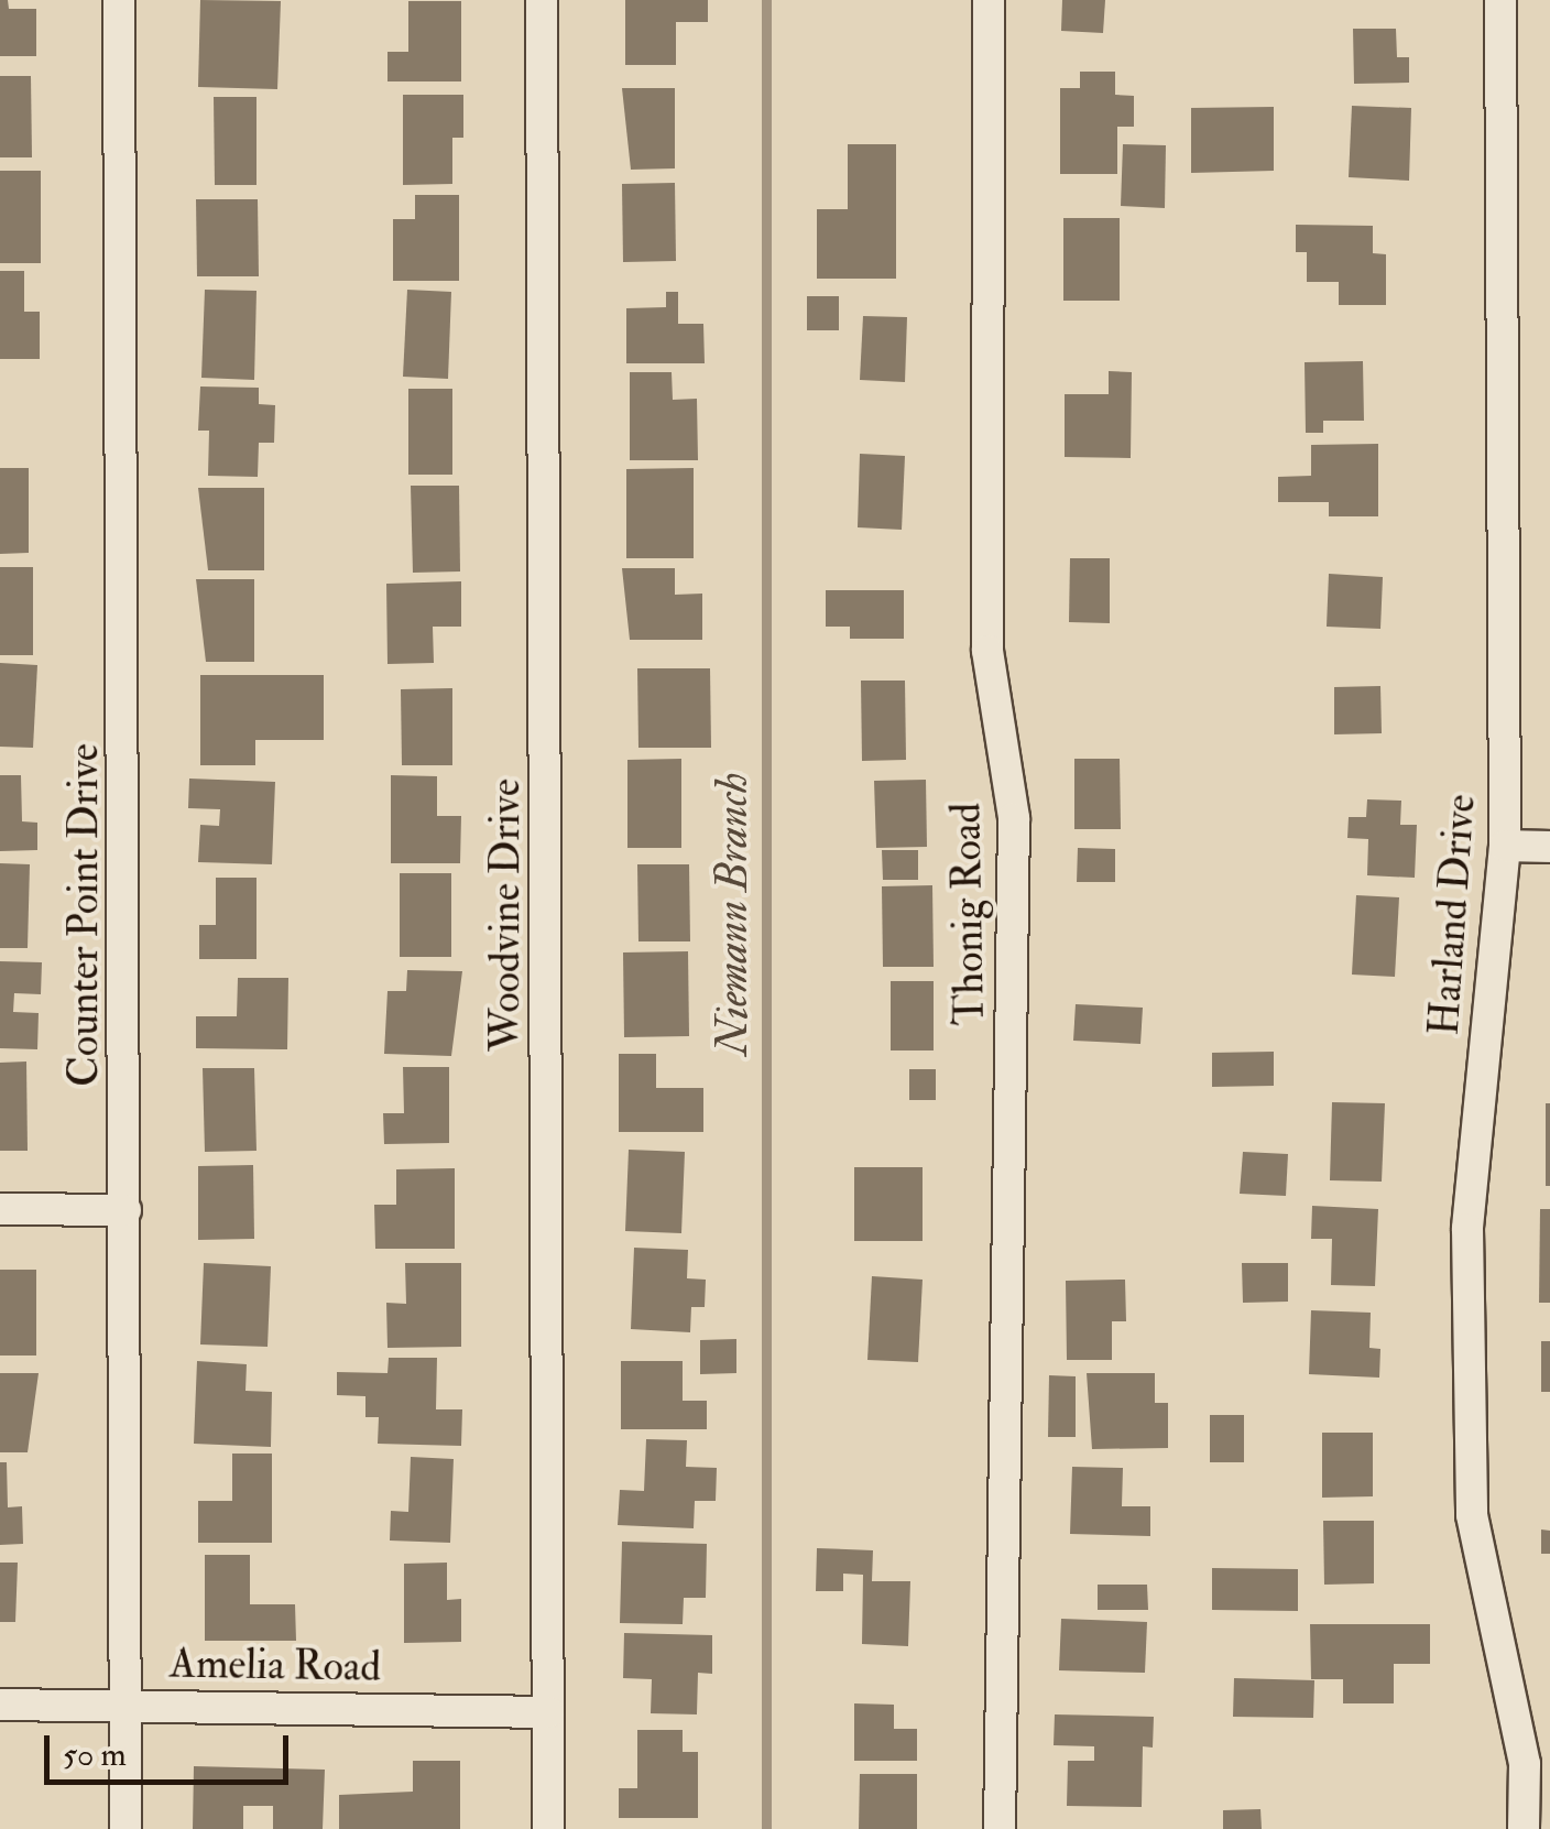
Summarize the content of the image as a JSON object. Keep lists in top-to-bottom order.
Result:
{
  "streets": {
    "street": [
      "Thonig Road",
      "Counter Point Drive",
      "Woodvine Drive",
      "Harland Drive",
      "Amelia Road"
    ]
  },
  "crossings": [
    ["Counter Point Drive", "Amelia Road"],
    ["Woodvine Drive", "Amelia Road"]
  ],
  "water": ["Niemann Branch"],
  "scale_bar": "50 m"
}
